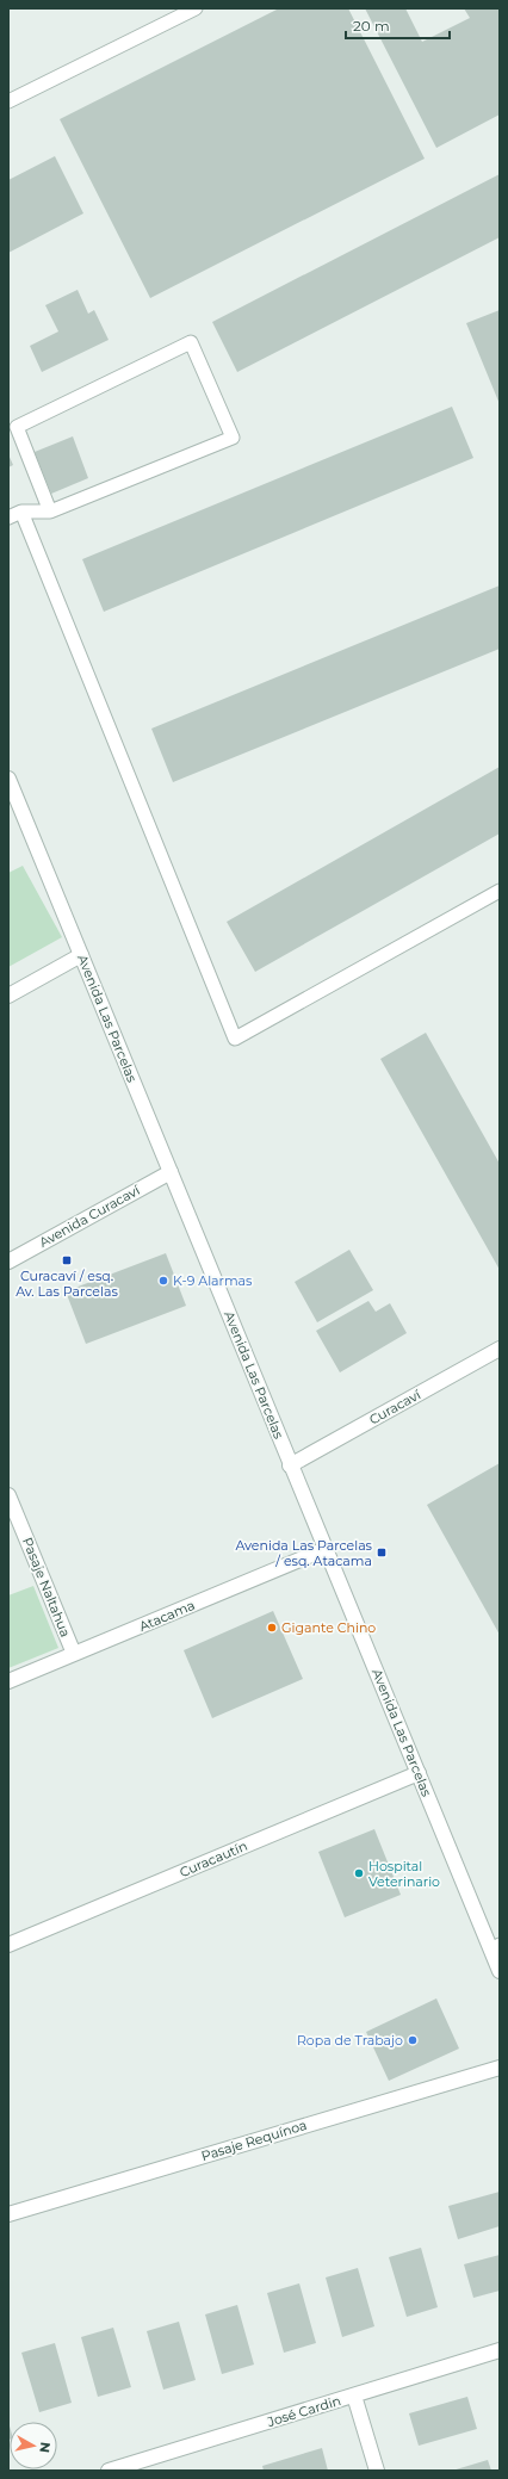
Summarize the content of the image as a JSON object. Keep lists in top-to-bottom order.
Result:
{
  "streets": {
    "street": [
      "Avenida Las Parcelas",
      "Avenida Curacaví",
      "Curacaví",
      "Pasaje Naltahua",
      "Atacama",
      "Curacautín",
      "Pasaje Requínoa",
      "José Cardin"
    ]
  },
  "crossings": [
    ["Avenida Las Parcelas", "Avenida Curacaví"],
    ["Avenida Las Parcelas", "Curacaví"],
    ["Avenida Las Parcelas", "Atacama"],
    ["Avenida Las Parcelas", "Curacautín"],
    ["Pasaje Naltahua", "Atacama"]
  ],
  "places": {
    "transit": ["Curacaví / esq. Av. Las Parcelas", "Avenida Las Parcelas / esq. Atacama"],
    "other": [
      "K-9 Alarmas",
      "Gigante Chino",
      "Hospital Veterinario",
      "Ropa de Trabajo"
    ]
  },
  "scale_bar": "20 m",
  "north": "right"
}
